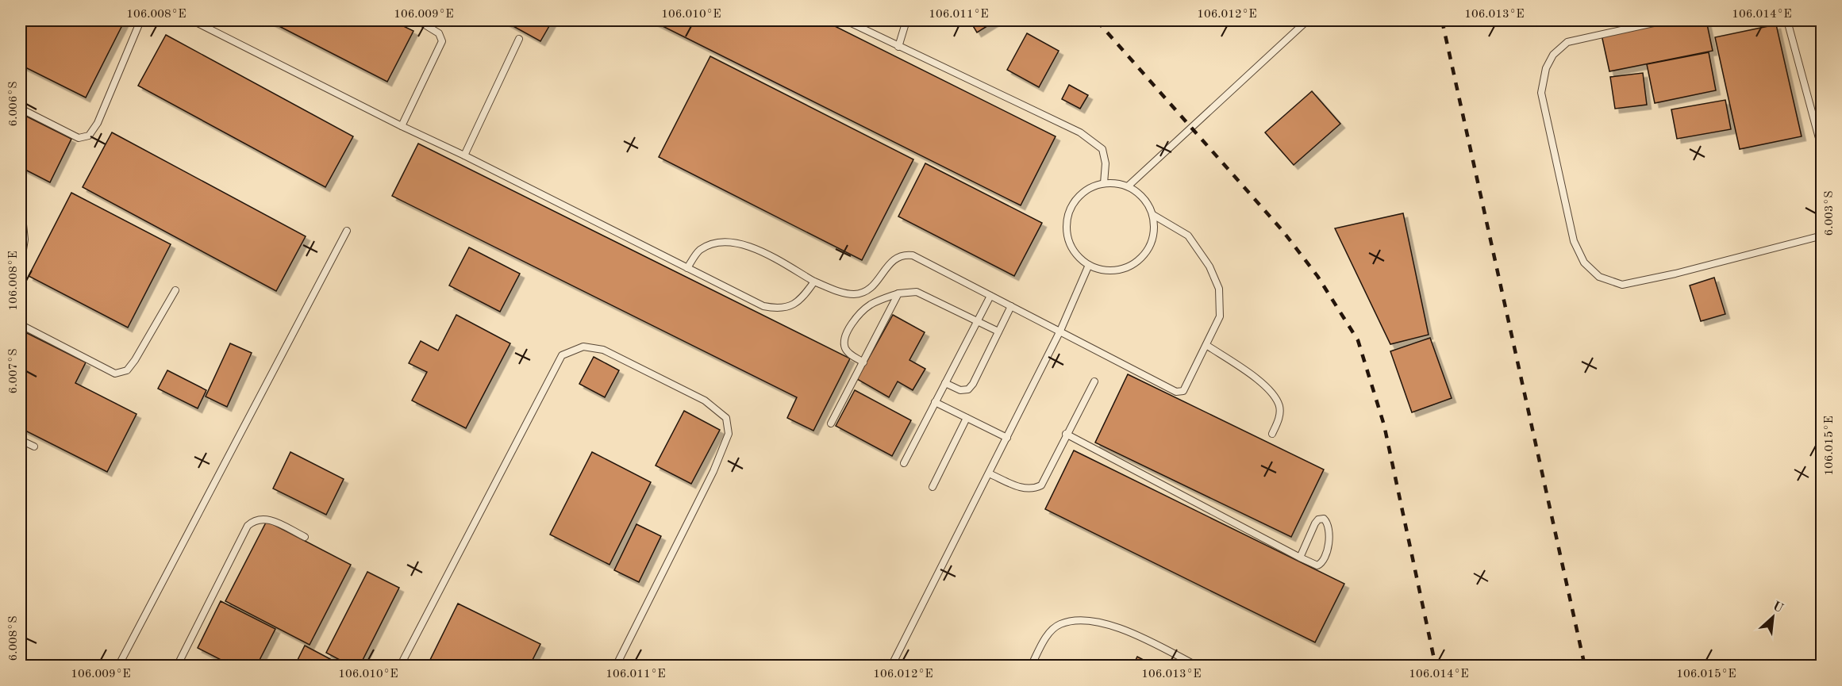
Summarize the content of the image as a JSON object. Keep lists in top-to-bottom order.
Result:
{
  "north": "top right",
  "coordinates": [
    "106.008°E",
    "106.009°E",
    "106.010°E",
    "106.011°E",
    "106.012°E",
    "106.013°E",
    "106.014°E",
    "6.006°S",
    "6.003°S",
    "6.007°S",
    "106.015°E",
    "6.008°S"
  ]
}
